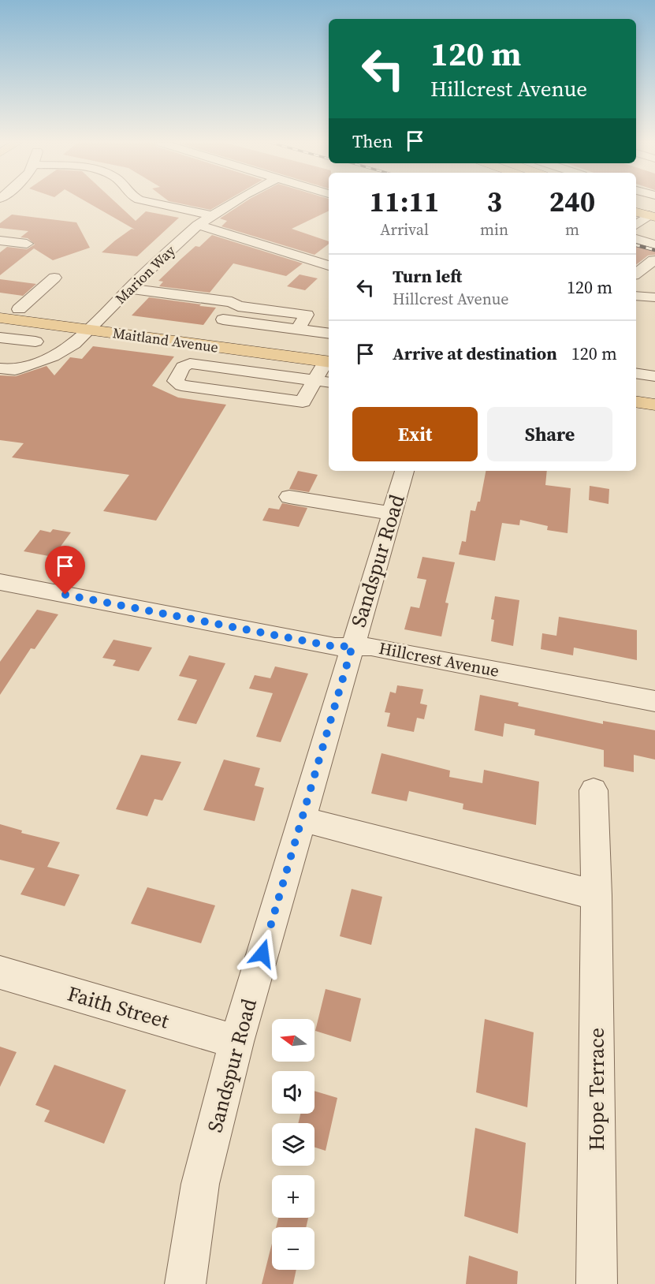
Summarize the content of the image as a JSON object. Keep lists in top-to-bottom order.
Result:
{
  "streets": {
    "main road": ["Maitland Avenue"],
    "street": [
      "Marion Way",
      "Sandspur Road",
      "Hillcrest Avenue",
      "Faith Street",
      "Hope Terrace"
    ]
  },
  "crossings": [
    ["Marion Way", "Maitland Avenue"],
    ["Sandspur Road", "Hillcrest Avenue"],
    ["Sandspur Road", "Faith Street"]
  ],
  "north": "left",
  "page": {
    "turn": ["120 m", "Hillcrest Avenue"],
    "then": "Then",
    "eta": [
      "11:11",
      "Arrival",
      "3",
      "min",
      "240",
      "m"
    ],
    "list": [
      {
        "name": "Turn left",
        "note": "Hillcrest Avenue",
        "value": "120 m"
      },
      {
        "name": "Arrive at destination",
        "value": "120 m"
      }
    ],
    "buttons": ["Exit", "Share"],
    "map_buttons": ["+", "−"]
  }
}
